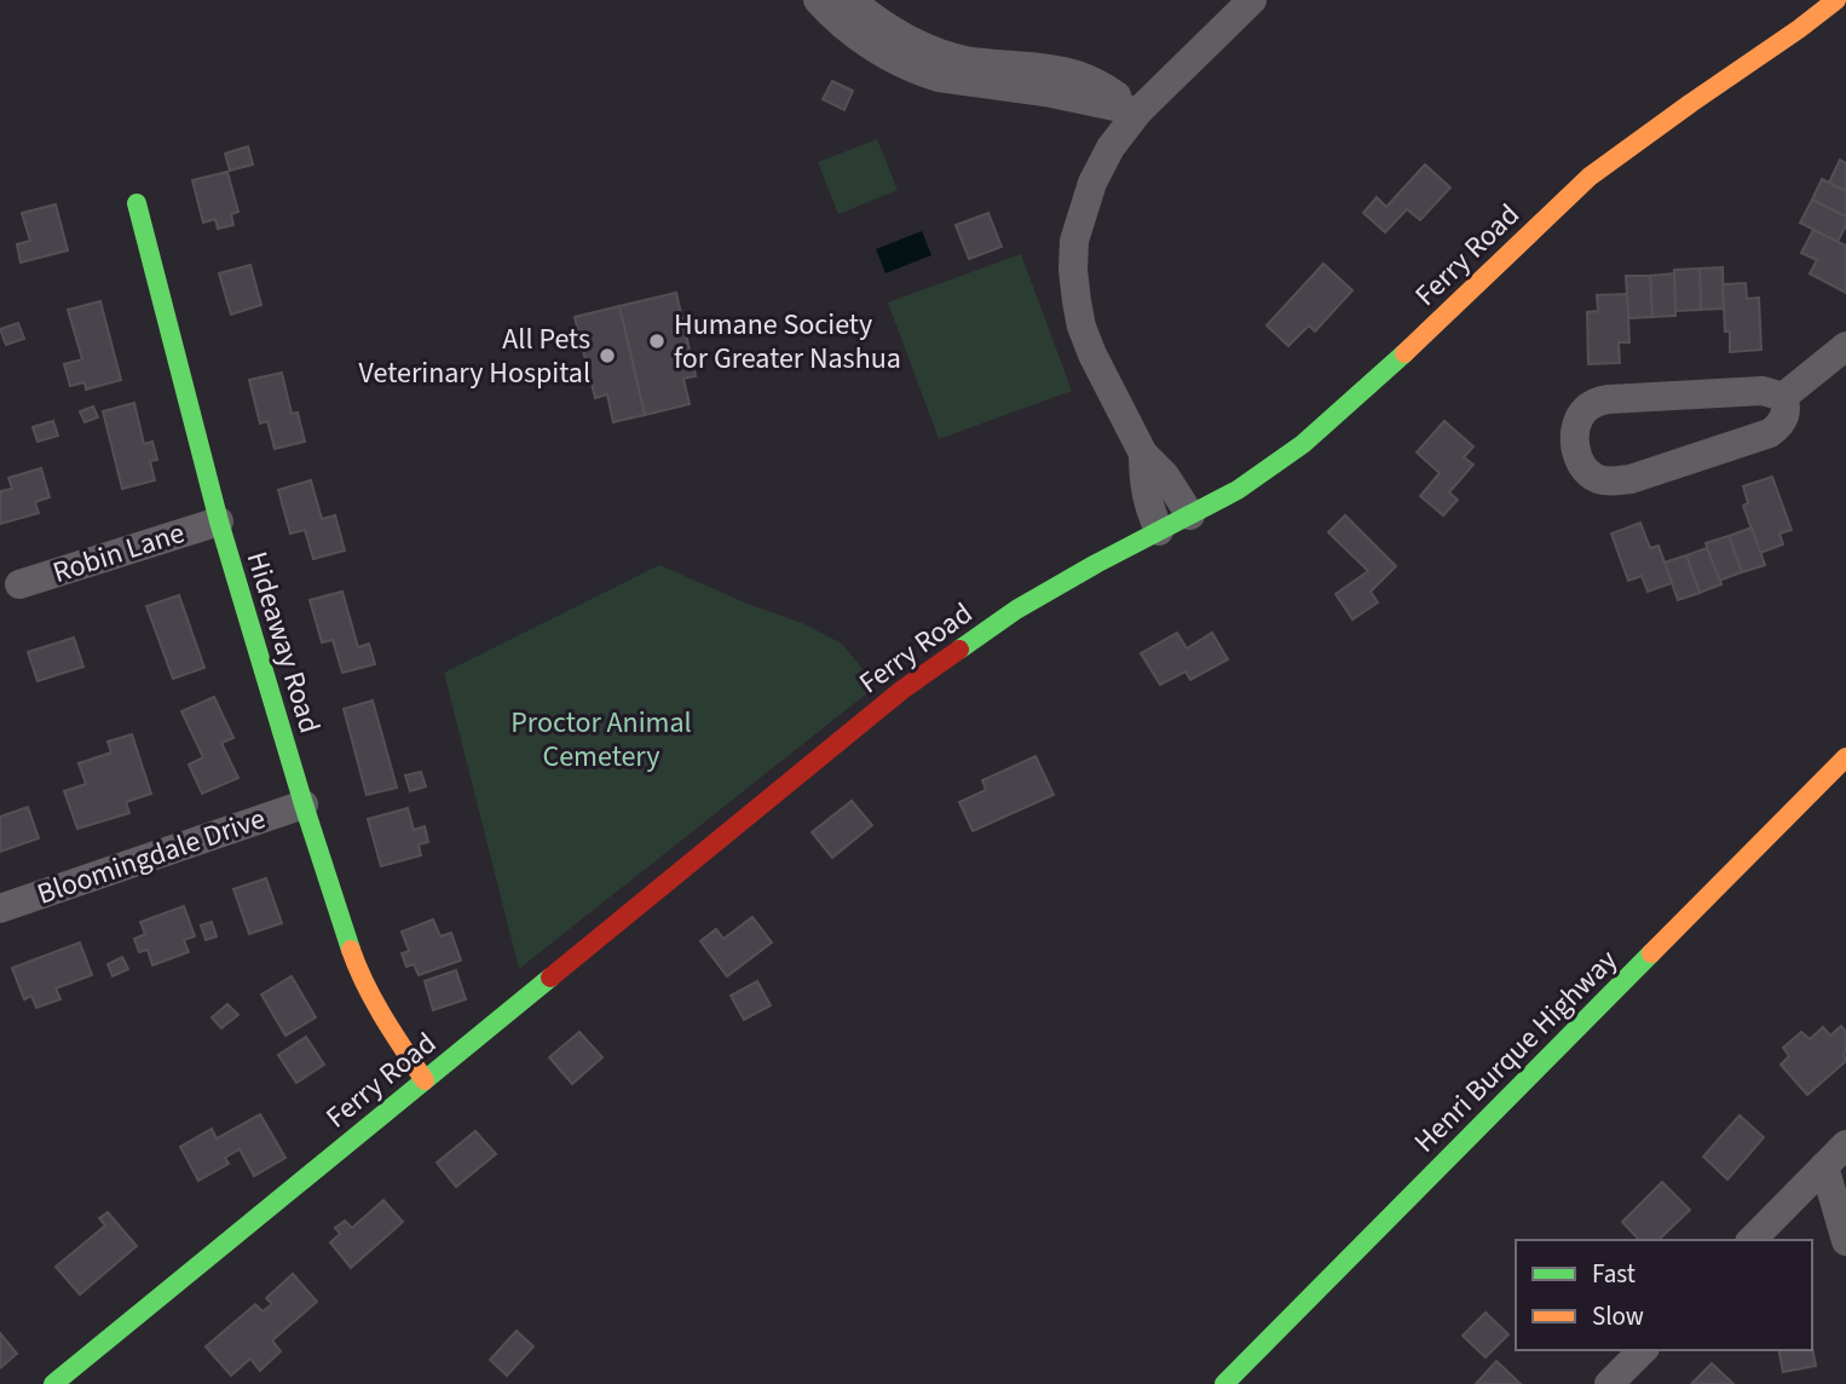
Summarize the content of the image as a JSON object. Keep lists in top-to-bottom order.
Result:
{
  "streets": {
    "street": [
      "Ferry Road",
      "Robin Lane",
      "Hideaway Road",
      "Bloomingdale Drive",
      "Henri Burque Highway"
    ]
  },
  "crossings": [
    ["Ferry Road", "Hideaway Road"],
    ["Robin Lane", "Hideaway Road"],
    ["Hideaway Road", "Bloomingdale Drive"]
  ],
  "parks": ["Proctor Animal Cemetery"],
  "places": ["Humane Society for Greater Nashua", "All Pets Veterinary Hospital"],
  "legend": ["Fast", "Slow"]
}
